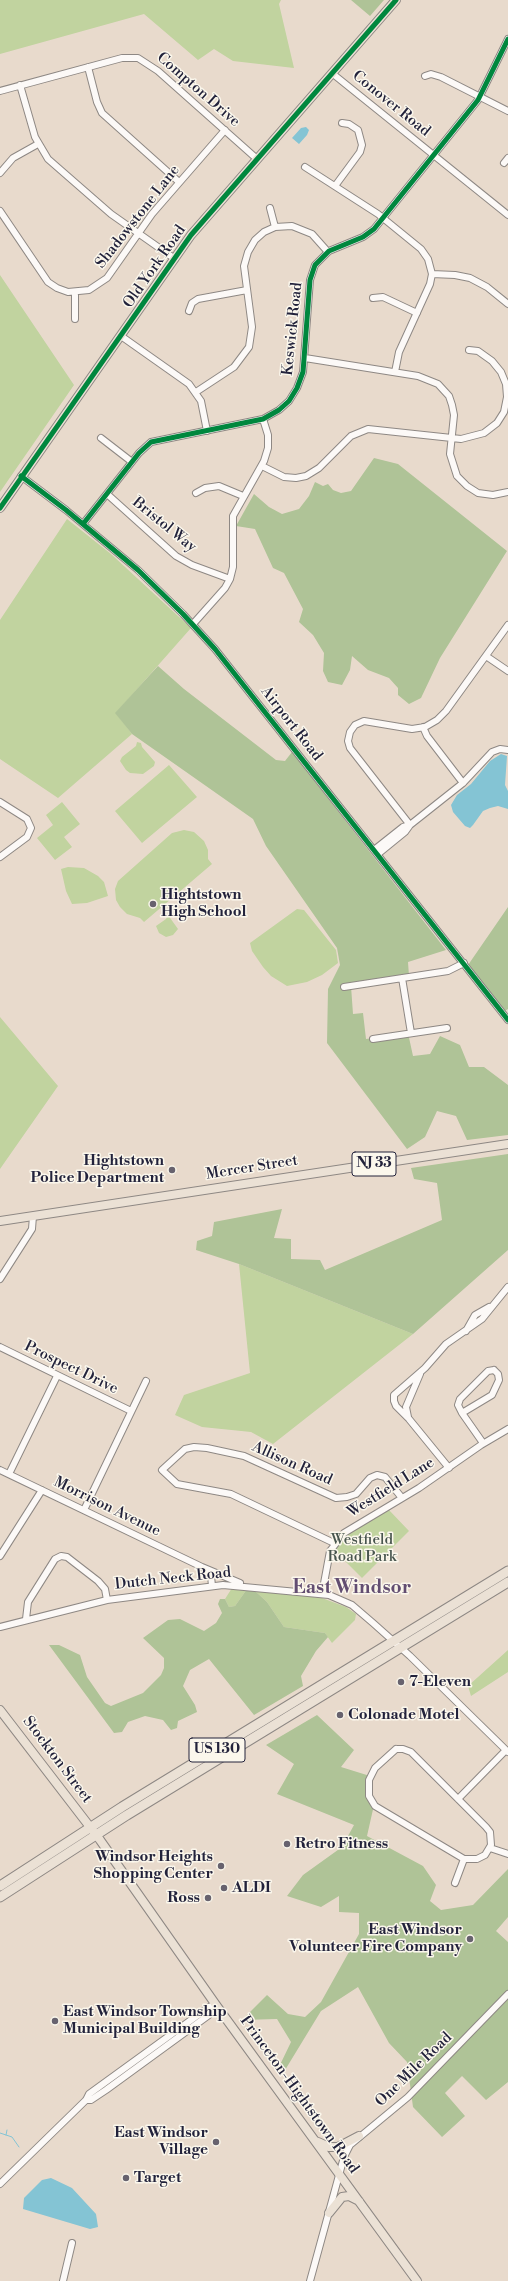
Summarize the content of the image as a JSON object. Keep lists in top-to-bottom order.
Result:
{
  "streets": {
    "highway": ["US 130"],
    "main road": [
      "Old York Road",
      "NJ 33",
      "Mercer Street",
      "Stockton Street",
      "Princeton-Hightstown Road"
    ],
    "street": [
      "Compton Drive",
      "Conover Road",
      "Shadowstone Lane",
      "Keswick Road",
      "Bristol Way",
      "Airport Road",
      "Prospect Drive",
      "Allison Road",
      "Westfield Lane",
      "Morrison Avenue",
      "Dutch Neck Road",
      "One Mile Road"
    ]
  },
  "crossings": [
    ["Compton Drive", "Shadowstone Lane"],
    ["Compton Drive", "Old York Road"],
    ["Conover Road", "Old York Road"],
    ["Conover Road", "Keswick Road"],
    ["Old York Road", "Airport Road"],
    ["Keswick Road", "Bristol Way"],
    ["Keswick Road", "Airport Road"],
    ["Allison Road", "Westfield Lane"],
    ["Westfield Lane", "Dutch Neck Road"],
    ["Morrison Avenue", "Dutch Neck Road"],
    ["Dutch Neck Road", "US 130"],
    ["US 130", "Stockton Street"],
    ["US 130", "Princeton-Hightstown Road"],
    ["Stockton Street", "Princeton-Hightstown Road"],
    ["One Mile Road", "Princeton-Hightstown Road"]
  ],
  "districts": ["East Windsor"],
  "parks": ["Westfield Road Park"],
  "places": [
    "Hightstown High School",
    "Hightstown Police Department",
    "7-Eleven",
    "Colonade Motel",
    "Retro Fitness",
    "Windsor Heights Shopping Center",
    "ALDI",
    "Ross",
    "East Windsor Volunteer Fire Company",
    "East Windsor Township Municipal Building",
    "East Windsor Village",
    "Target"
  ]
}
